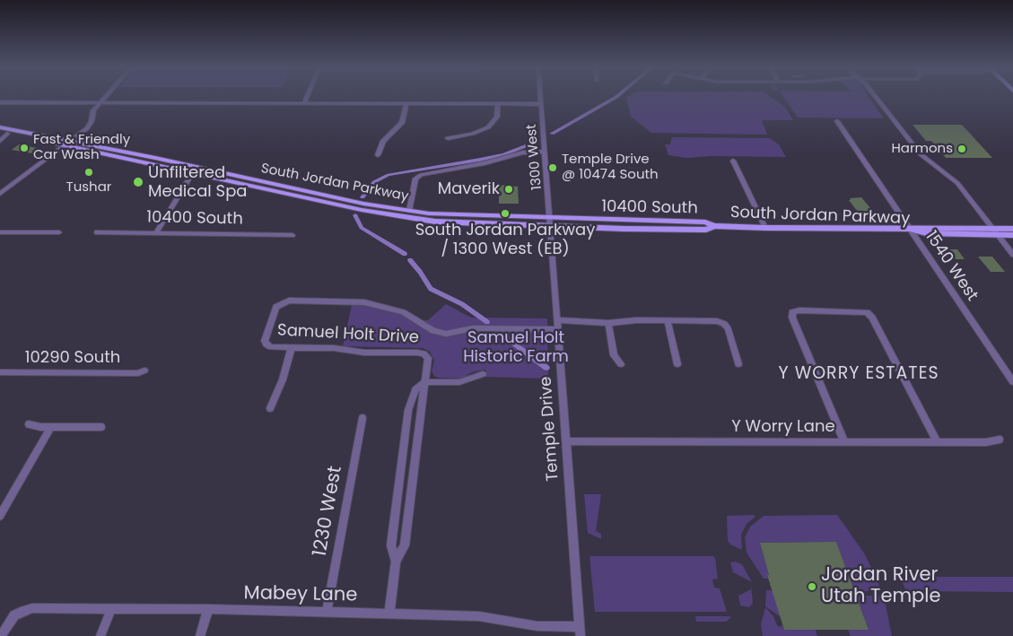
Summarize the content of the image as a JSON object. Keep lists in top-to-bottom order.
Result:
{
  "streets": {
    "main road": ["South Jordan Parkway", "10400 South"],
    "street": [
      "1300 West",
      "1540 West",
      "Samuel Holt Drive",
      "10290 South",
      "Y Worry Lane",
      "Temple Drive",
      "1230 West",
      "Mabey Lane"
    ]
  },
  "crossings": [
    ["1300 West", "10400 South"],
    ["1300 West", "Temple Drive"],
    ["South Jordan Parkway", "10400 South"],
    ["South Jordan Parkway", "1540 West"],
    ["10400 South", "Temple Drive"],
    ["Samuel Holt Drive", "Temple Drive"],
    ["Samuel Holt Drive", "Mabey Lane"],
    ["Y Worry Lane", "Temple Drive"],
    ["Temple Drive", "Mabey Lane"],
    ["1230 West", "Mabey Lane"]
  ],
  "districts": ["Y WORRY ESTATES"],
  "parks": ["Samuel Holt Historic Farm"],
  "places": [
    "Fast & Friendly Car Wash",
    "Harmons",
    "Temple Drive @ 10474 South",
    "Tushar",
    "Unfiltered Medical Spa",
    "Maverik",
    "South Jordan Parkway / 1300 West (EB)",
    "Jordan River Utah Temple"
  ]
}
